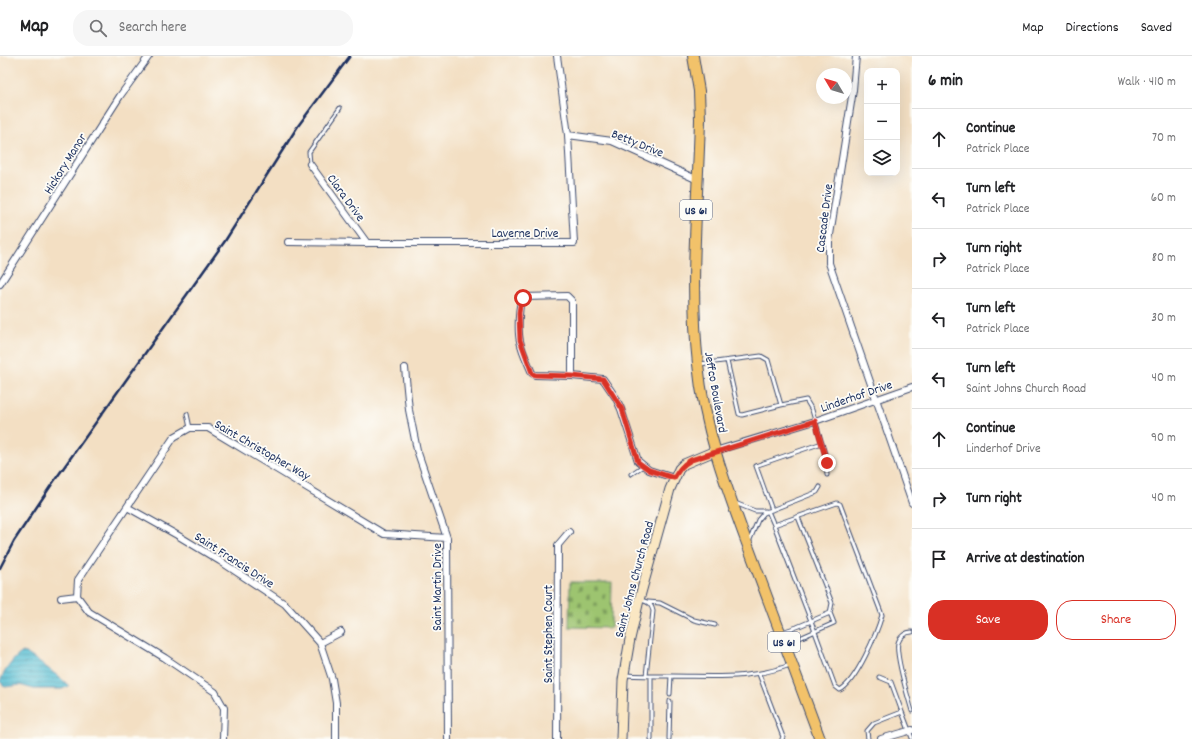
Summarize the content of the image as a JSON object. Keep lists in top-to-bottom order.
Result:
{
  "streets": {
    "main road": ["US 61", "Jeffco Boulevard"],
    "street": [
      "Betty Drive",
      "Hickory Manor",
      "Clara Drive",
      "Cascade Drive",
      "Laverne Drive",
      "Linderhof Drive",
      "Saint Christopher Way",
      "Saint Francis Drive",
      "Saint Johns Church Road",
      "Saint Martin Drive",
      "Saint Stephen Court"
    ]
  },
  "crossings": [
    ["Betty Drive", "Laverne Drive"],
    ["Betty Drive", "Jeffco Boulevard"],
    ["Clara Drive", "Laverne Drive"],
    ["Cascade Drive", "Linderhof Drive"],
    ["Jeffco Boulevard", "Linderhof Drive"],
    ["Jeffco Boulevard", "Saint Johns Church Road"],
    ["Linderhof Drive", "Saint Johns Church Road"],
    ["Saint Christopher Way", "Saint Martin Drive"]
  ],
  "north": "top left",
  "page": {
    "header": "Map",
    "search": "Search here",
    "nav": ["Map", "Directions", "Saved"],
    "heading": ["6 min", "Walk · 410 m"],
    "map_buttons": ["+", "−"],
    "list": [
      ["Continue", "Patrick Place", "70 m"],
      ["Turn left", "Patrick Place", "60 m"],
      ["Turn right", "Patrick Place", "80 m"],
      ["Turn left", "Patrick Place", "30 m"],
      ["Turn left", "Saint Johns Church Road", "40 m"],
      ["Continue", "Linderhof Drive", "90 m"],
      ["Turn right", "40 m"],
      "Arrive at destination"
    ],
    "buttons": ["Save", "Share"]
  }
}
